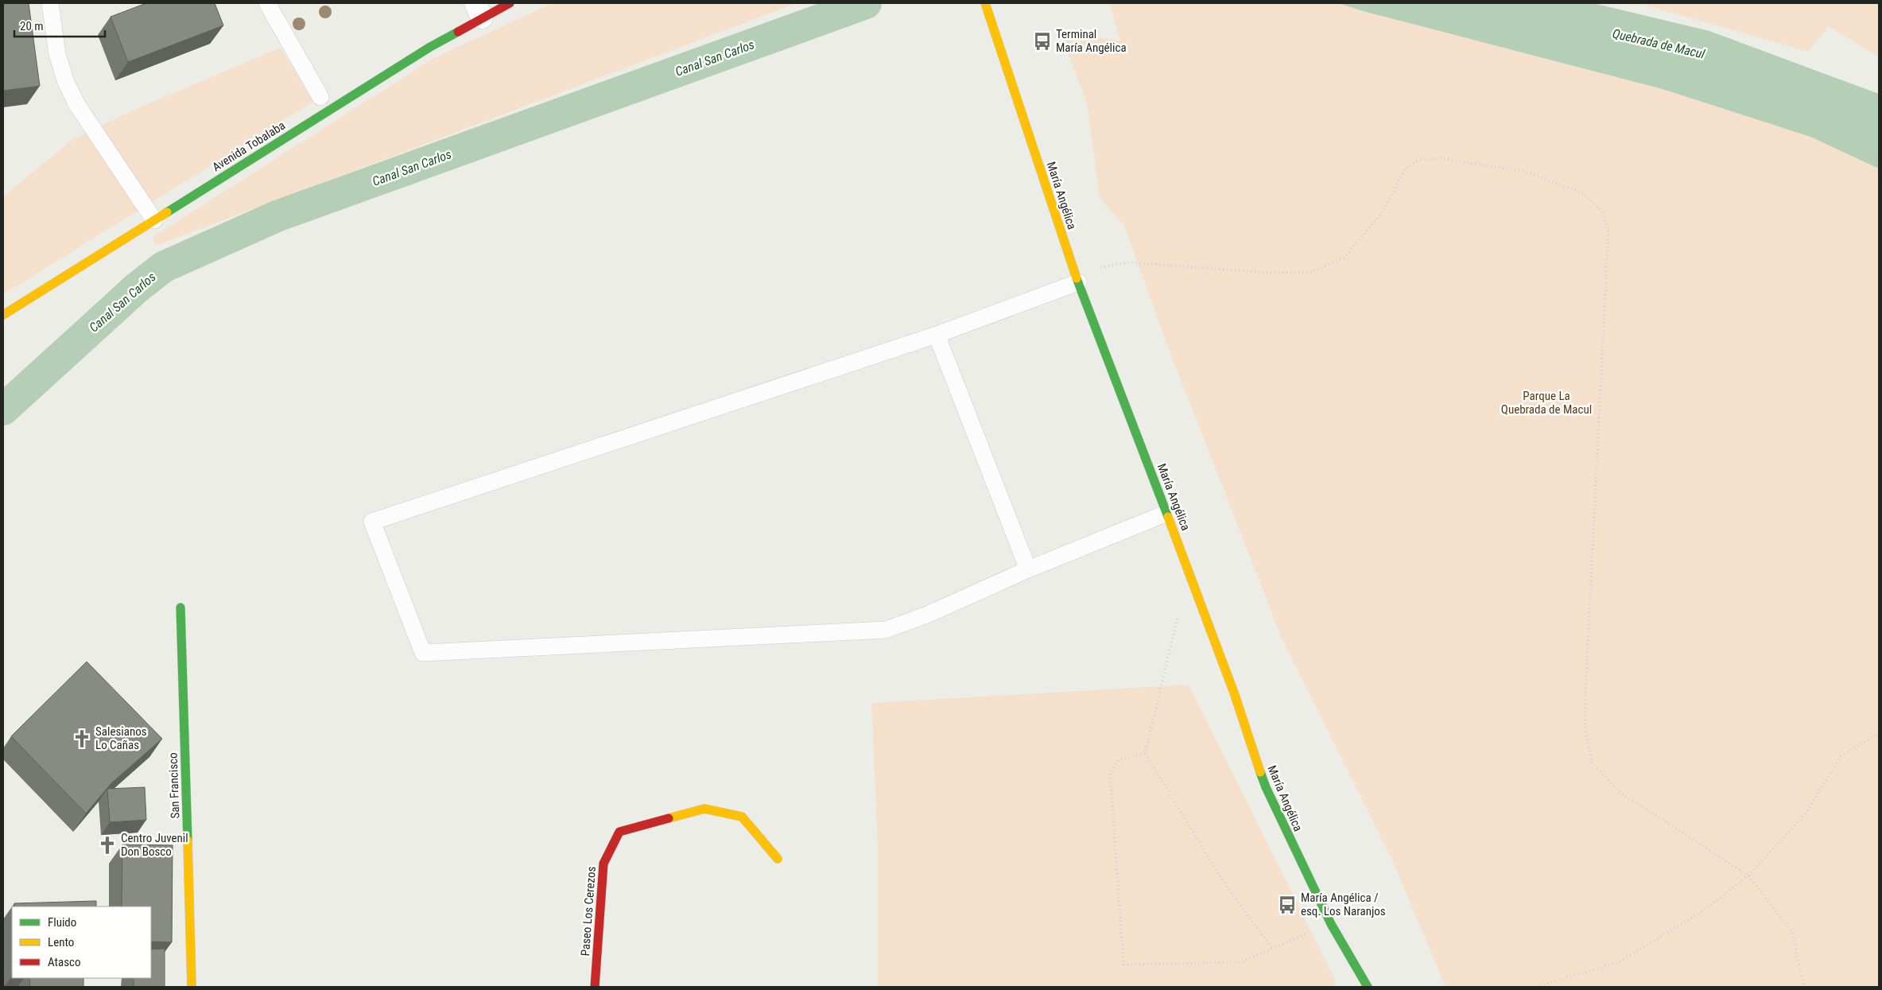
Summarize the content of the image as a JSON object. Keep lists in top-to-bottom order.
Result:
{
  "streets": {
    "street": [
      "Avenida Tobalaba",
      "María Angélica",
      "San Francisco",
      "Paseo Los Cerezos"
    ]
  },
  "water": ["Quebrada de Macul", "Canal San Carlos"],
  "parks": ["Parque La Quebrada de Macul"],
  "places": {
    "bus stop": ["Terminal María Angélica", "María Angélica / esq. Los Naranjos"],
    "church": ["Salesianos Lo Cañas", "Centro Juvenil Don Bosco"]
  },
  "legend": ["Fluido", "Lento", "Atasco"],
  "scale_bar": "20 m"
}
